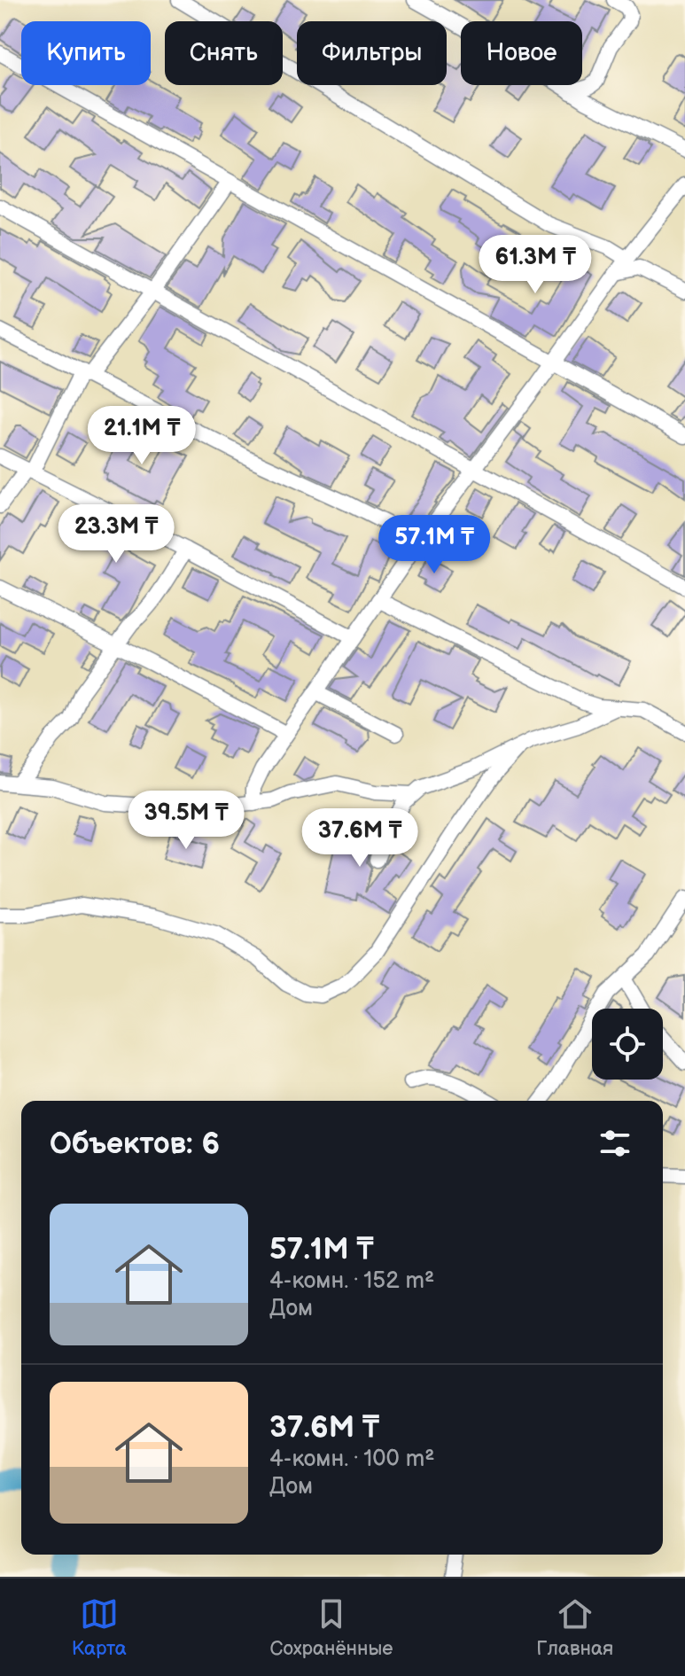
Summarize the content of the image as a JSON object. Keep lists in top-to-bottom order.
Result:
{
  "page": {
    "chip": [
      "Купить",
      "Снять",
      "Фильтры",
      "Новое"
    ],
    "price": [
      "61.3M ₸",
      "21.1M ₸",
      "23.3M ₸",
      "57.1M ₸",
      "39.5M ₸",
      "37.6M ₸"
    ],
    "heading": "Объектов: 6",
    "list": [
      {
        "name": "57.1M ₸",
        "note": "4-комн. · 152 m² · Дом"
      },
      {
        "name": "37.6M ₸",
        "note": "4-комн. · 100 m² · Дом"
      }
    ],
    "tabs": ["Карта", "Сохранённые", "Главная"]
  }
}
